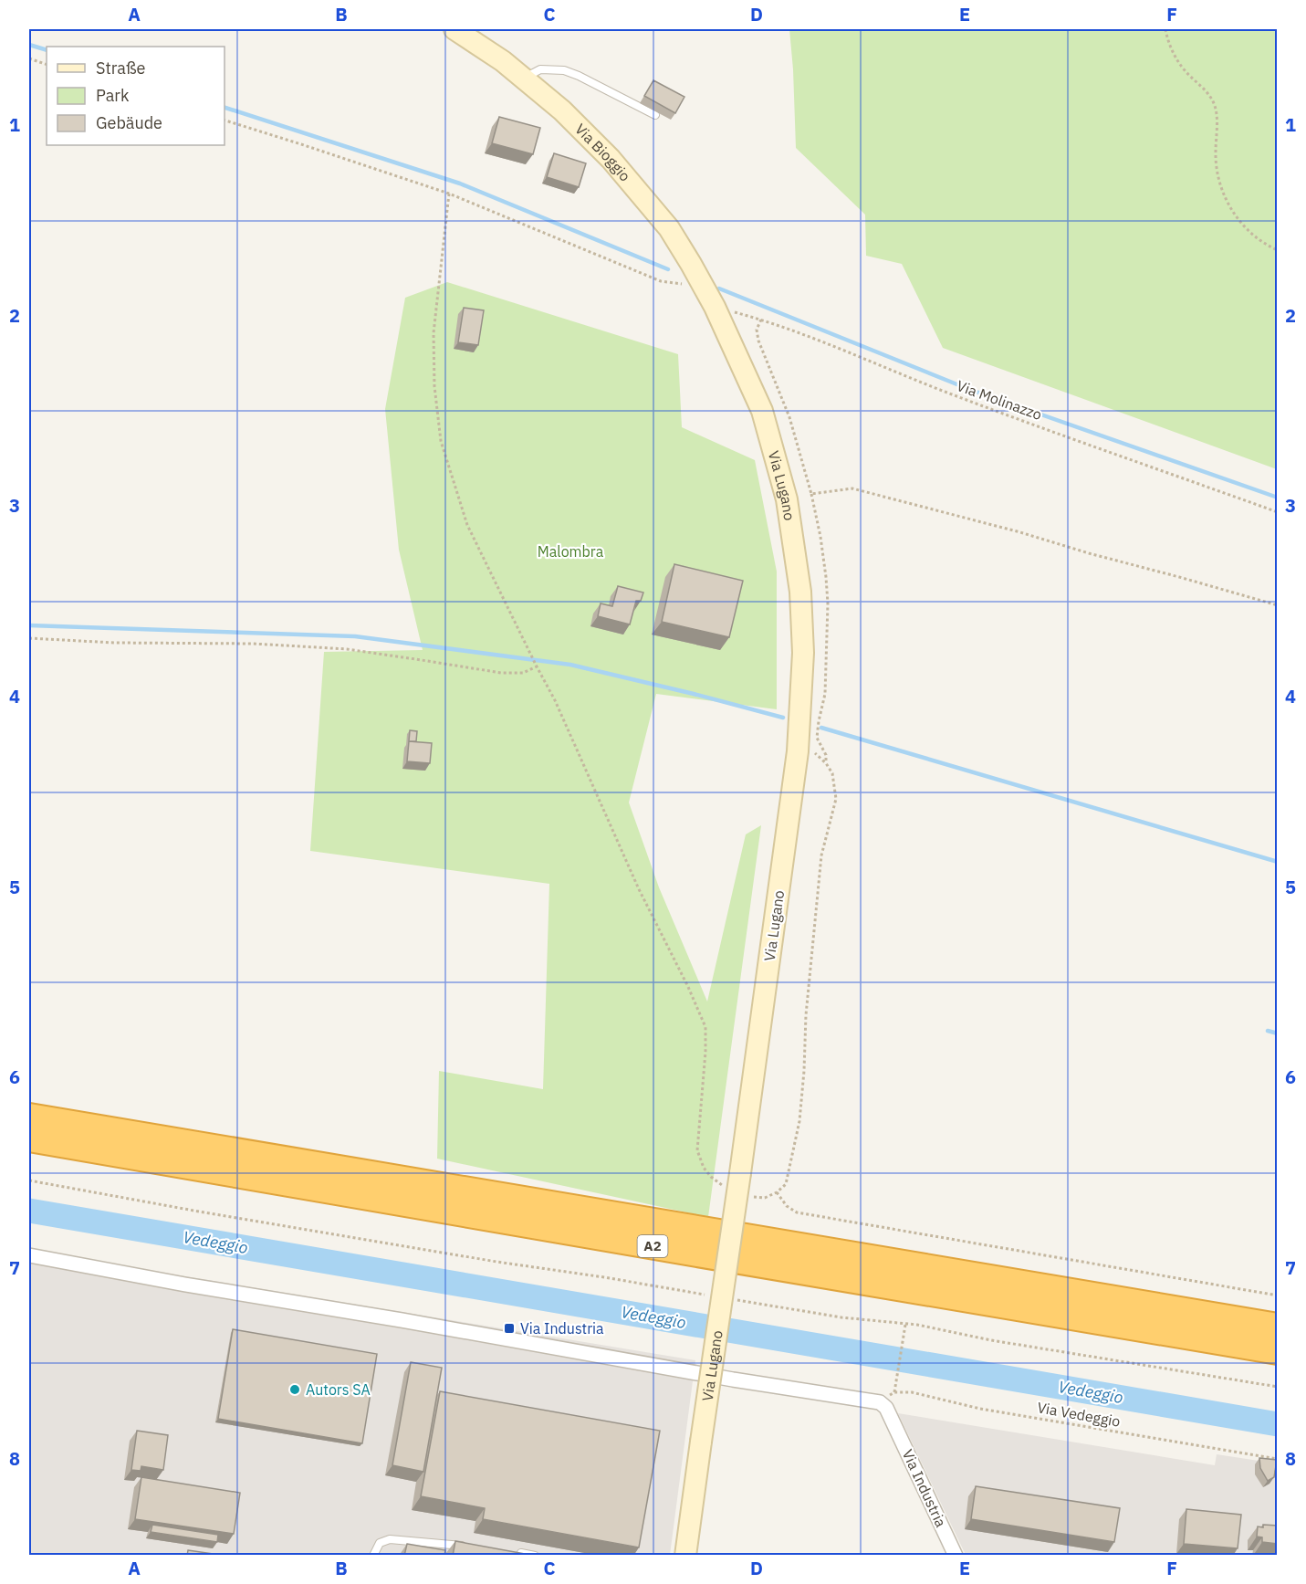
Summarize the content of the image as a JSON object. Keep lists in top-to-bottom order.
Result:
{
  "streets": {
    "highway": ["A2"],
    "main road": ["Via Bioggio", "Via Lugano"],
    "street": ["Via Industria"],
    "path": ["Via Molinazzo", "Via Vedeggio"]
  },
  "crossings": [
    ["Via Bioggio", "Via Molinazzo"],
    ["Via Bioggio", "Via Lugano"],
    ["Via Molinazzo", "Via Lugano"]
  ],
  "water": ["Vedeggio"],
  "parks": ["Malombra"],
  "places": {
    "transit": ["Via Industria"],
    "other": ["Autors SA"]
  },
  "legend": ["Straße", "Park", "Gebäude"],
  "grid": {
    "columns": [
      "A",
      "B",
      "C",
      "D",
      "E",
      "F"
    ],
    "rows": [
      "1",
      "2",
      "3",
      "4",
      "5",
      "6",
      "7",
      "8"
    ]
  }
}
